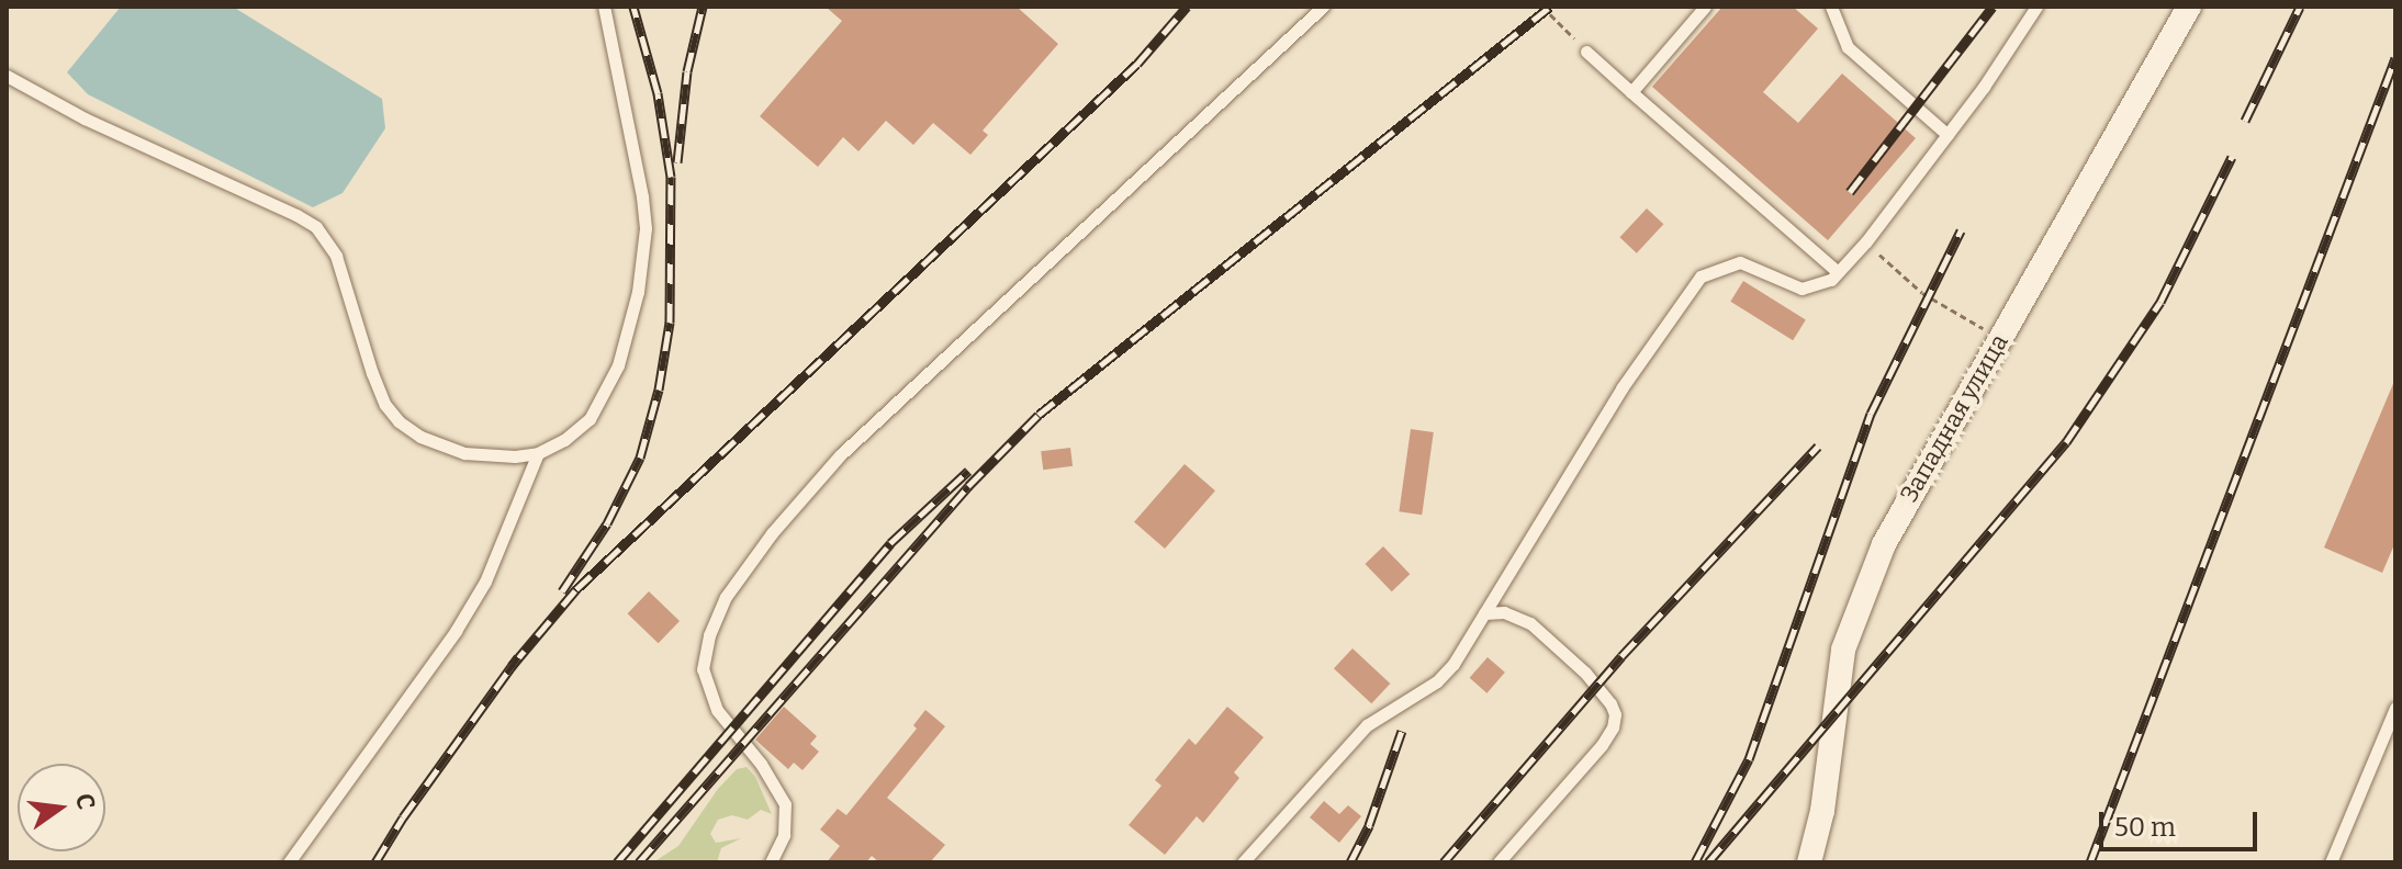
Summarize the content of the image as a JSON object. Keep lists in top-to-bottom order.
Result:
{
  "streets": {
    "street": ["Западная улица"]
  },
  "scale_bar": "50 m",
  "north": "right"
}
